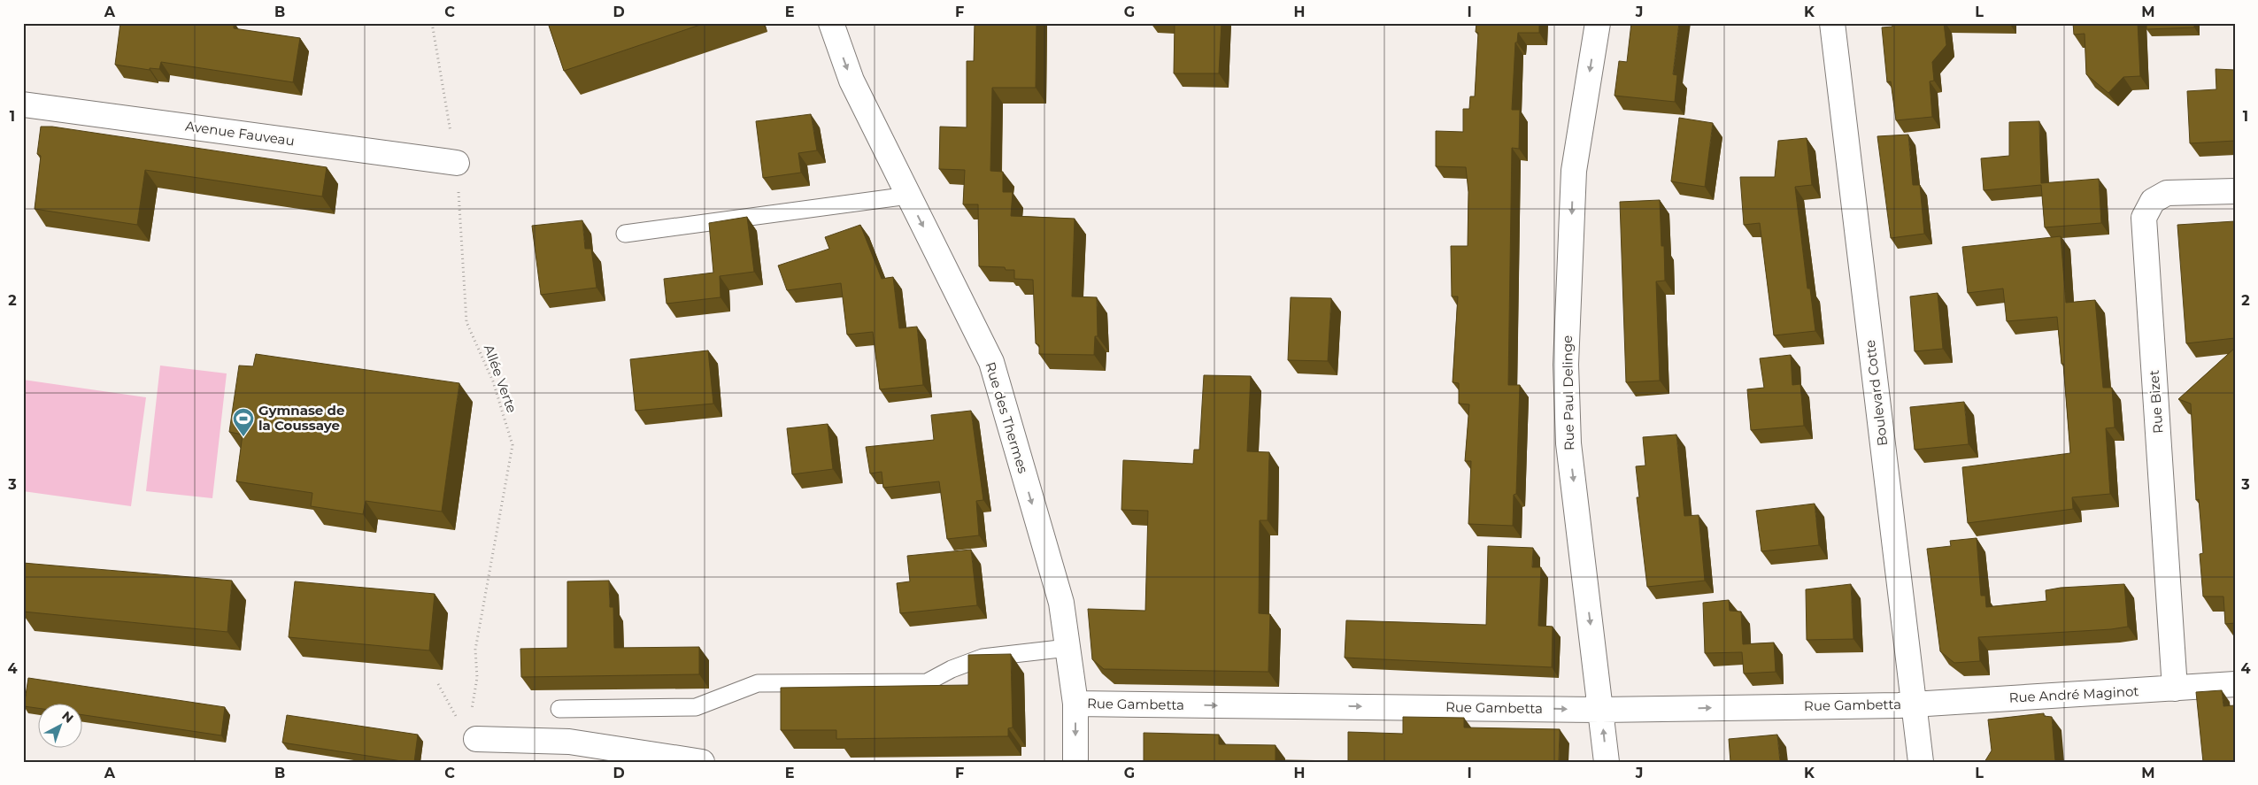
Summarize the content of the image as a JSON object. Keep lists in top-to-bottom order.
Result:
{
  "streets": {
    "street": [
      "Avenue Fauveau",
      "Rue Paul Delinge",
      "Boulevard Cotte",
      "Rue Bizet",
      "Rue des Thermes",
      "Rue André Maginot",
      "Rue Gambetta"
    ],
    "path": ["Allée Verte"]
  },
  "crossings": [
    ["Avenue Fauveau", "Allée Verte"],
    ["Rue Paul Delinge", "Rue Gambetta"],
    ["Boulevard Cotte", "Rue André Maginot"],
    ["Boulevard Cotte", "Rue Gambetta"],
    ["Rue Bizet", "Rue André Maginot"],
    ["Rue des Thermes", "Rue Gambetta"],
    ["Rue André Maginot", "Rue Gambetta"]
  ],
  "one_way": ["Rue Paul Delinge", "Rue des Thermes", "Rue Gambetta"],
  "places": {
    "sports": ["Gymnase de la Coussaye"]
  },
  "north": "top right",
  "grid": {
    "columns": [
      "A",
      "B",
      "C",
      "D",
      "E",
      "F",
      "G",
      "H",
      "I",
      "J",
      "K",
      "L",
      "M"
    ],
    "rows": [
      "1",
      "2",
      "3",
      "4"
    ]
  }
}
